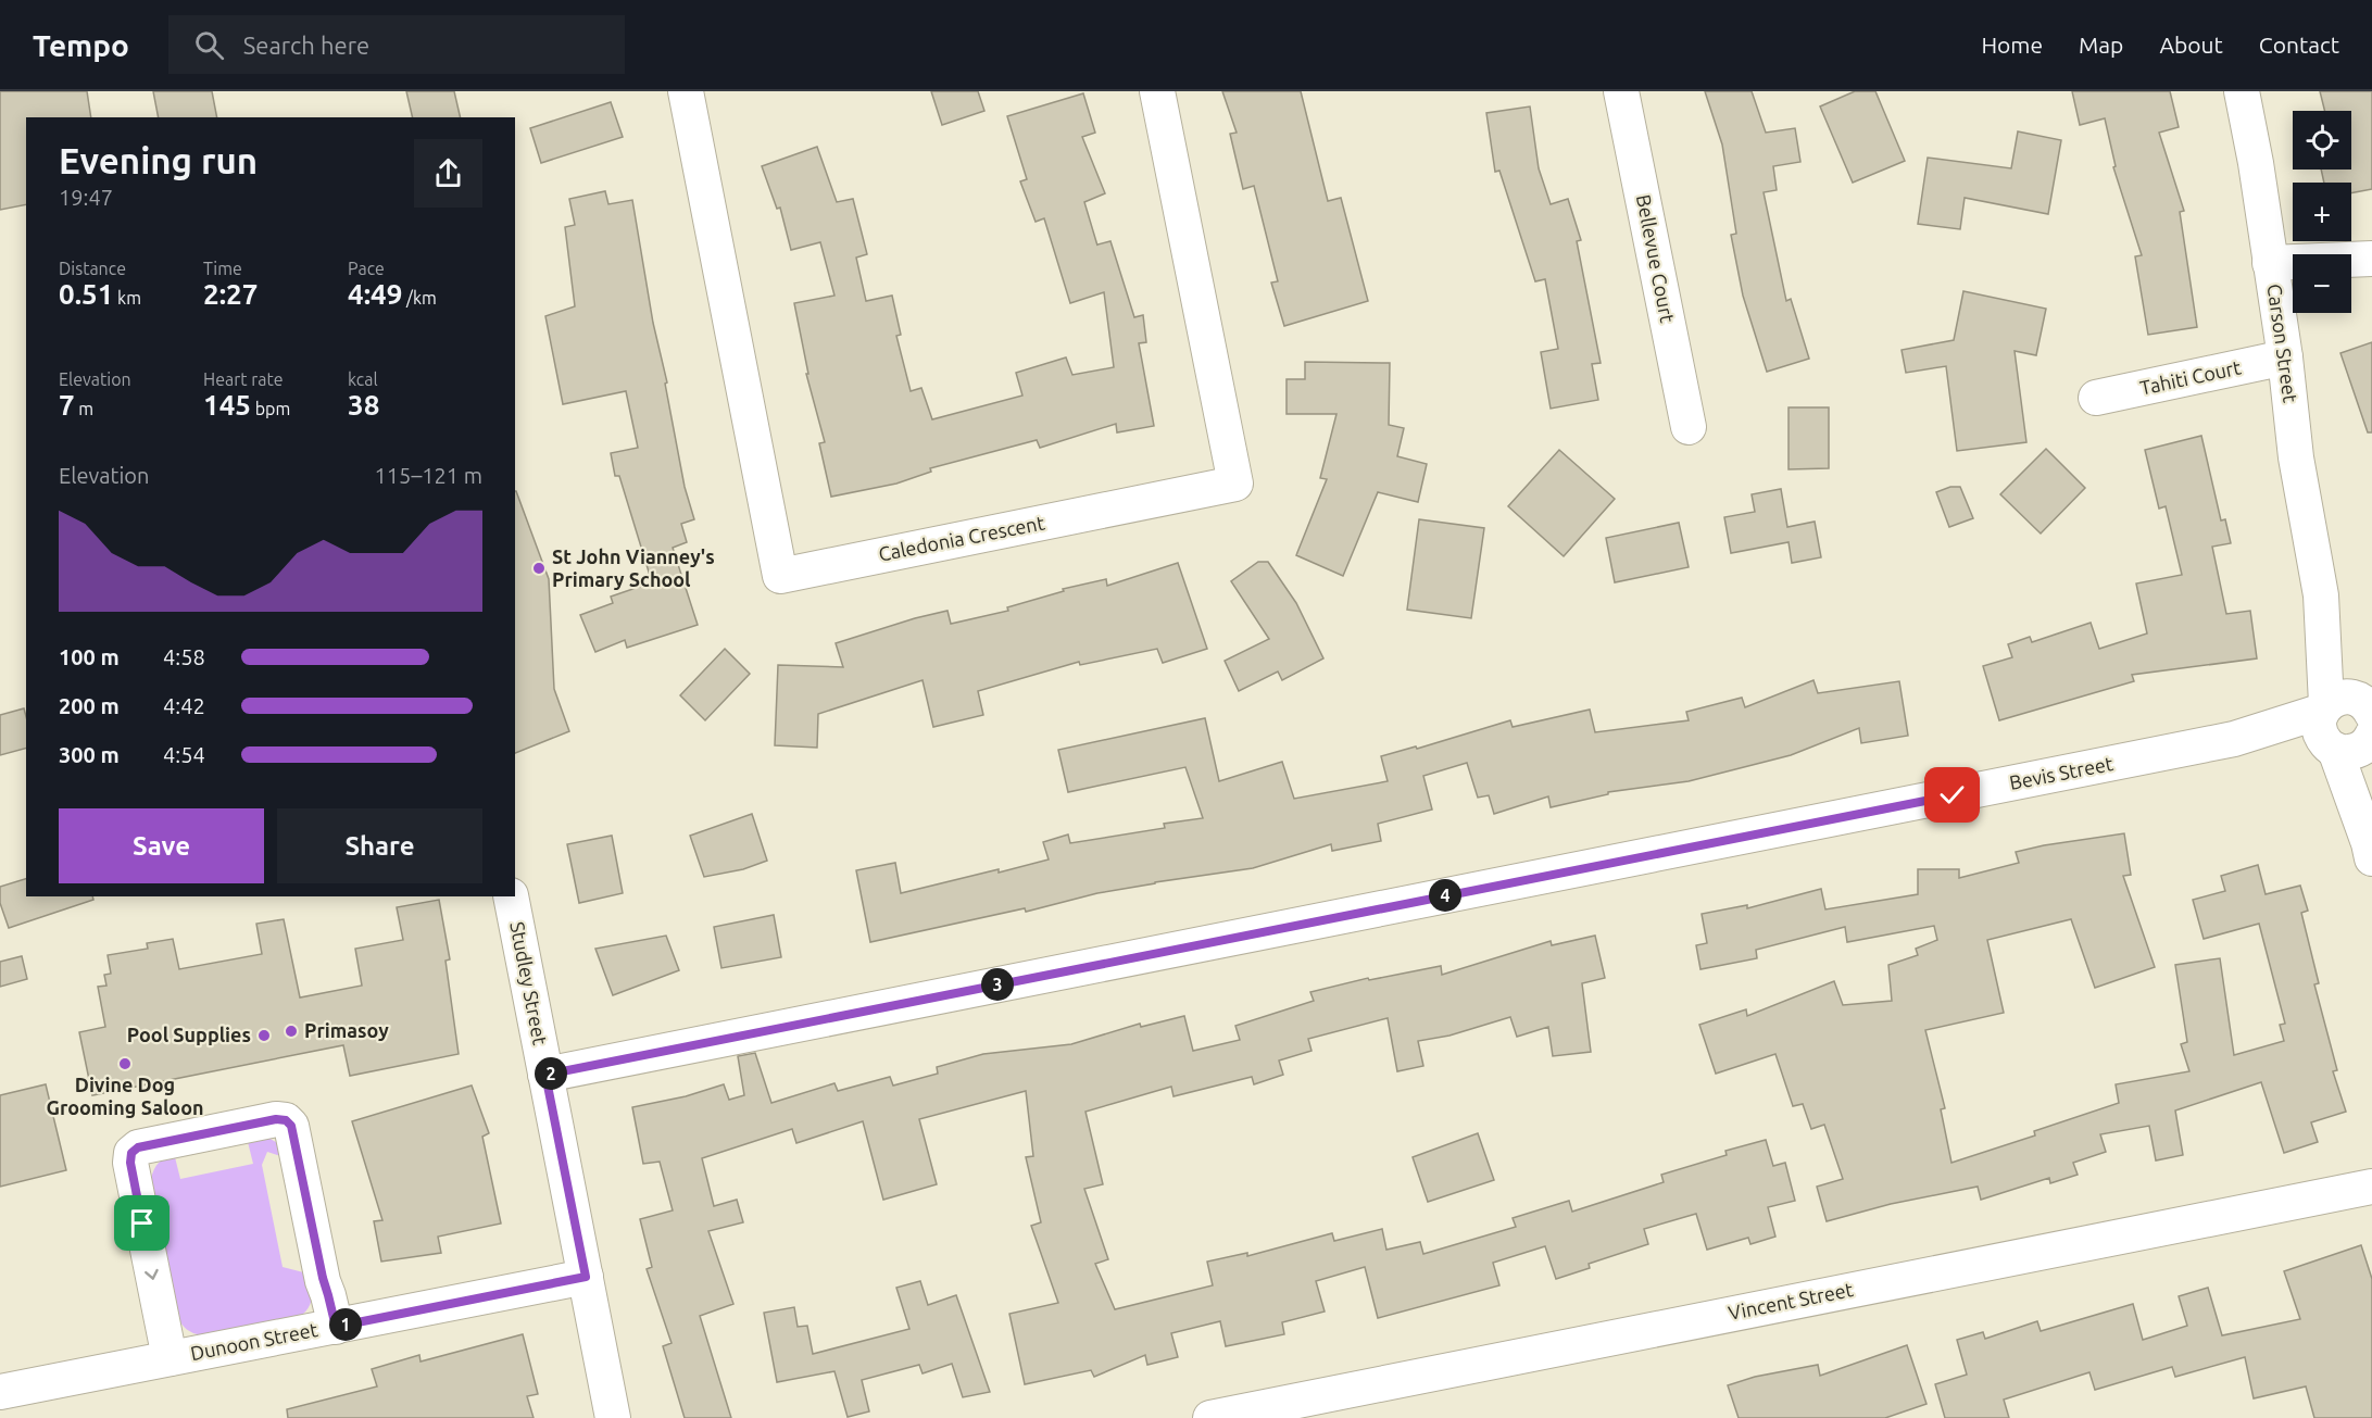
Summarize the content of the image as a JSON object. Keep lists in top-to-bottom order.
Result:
{
  "streets": {
    "street": [
      "Bellevue Court",
      "Carson Street",
      "Tahiti Court",
      "Caledonia Crescent",
      "Bevis Street",
      "Studley Street",
      "Vincent Street",
      "Dunoon Street"
    ]
  },
  "crossings": [
    ["Carson Street", "Tahiti Court"],
    ["Carson Street", "Bevis Street"],
    ["Bevis Street", "Studley Street"],
    ["Studley Street", "Dunoon Street"]
  ],
  "places": [
    "St John Vianney's Primary School",
    "Primasoy",
    "Pool Supplies",
    "Divine Dog Grooming Saloon"
  ],
  "page": {
    "header": "Tempo",
    "search": "Search here",
    "nav": [
      "Home",
      "Map",
      "About",
      "Contact"
    ],
    "map_buttons": ["+", "−"],
    "heading": ["Evening run", "19:47"],
    "stats": [
      ["Distance", "0.51 km"],
      ["Time", "2:27"],
      ["Pace", "4:49 /km"],
      ["Elevation", "7 m"],
      ["Heart rate", "145 bpm"],
      ["kcal", "38"]
    ],
    "chart": ["Elevation", "115–121 m"],
    "list": [
      {
        "name": "100 m",
        "note": "4:58"
      },
      {
        "name": "200 m",
        "note": "4:42"
      },
      {
        "name": "300 m",
        "note": "4:54"
      }
    ],
    "buttons": ["Save", "Share"],
    "pins": [
      "4",
      "3",
      "2",
      "1"
    ]
  }
}
